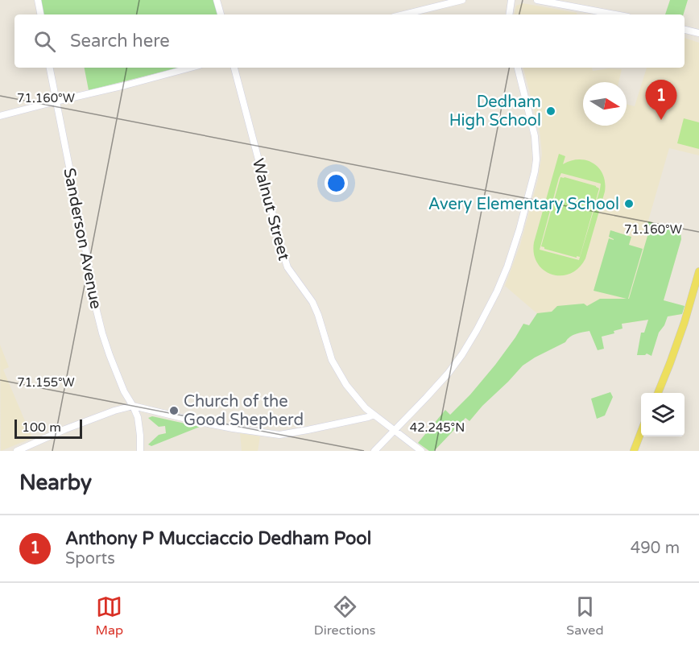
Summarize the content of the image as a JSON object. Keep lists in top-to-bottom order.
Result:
{
  "streets": {
    "street": ["Walnut Street", "Sanderson Avenue"]
  },
  "places": ["Dedham High School", "Avery Elementary School", "Church of the Good Shepherd"],
  "scale_bar": "100 m",
  "north": "right",
  "page": {
    "search": "Search here",
    "pins": "1",
    "scale": "100 m",
    "heading": "Nearby",
    "list": [
      {
        "mark": "1",
        "name": "Anthony P Mucciaccio Dedham Pool",
        "note": "Sports",
        "value": "490 m"
      }
    ],
    "nav": ["Map", "Directions", "Saved"]
  },
  "coordinates": ["71.160°W", "71.155°W", "42.245°N"]
}
